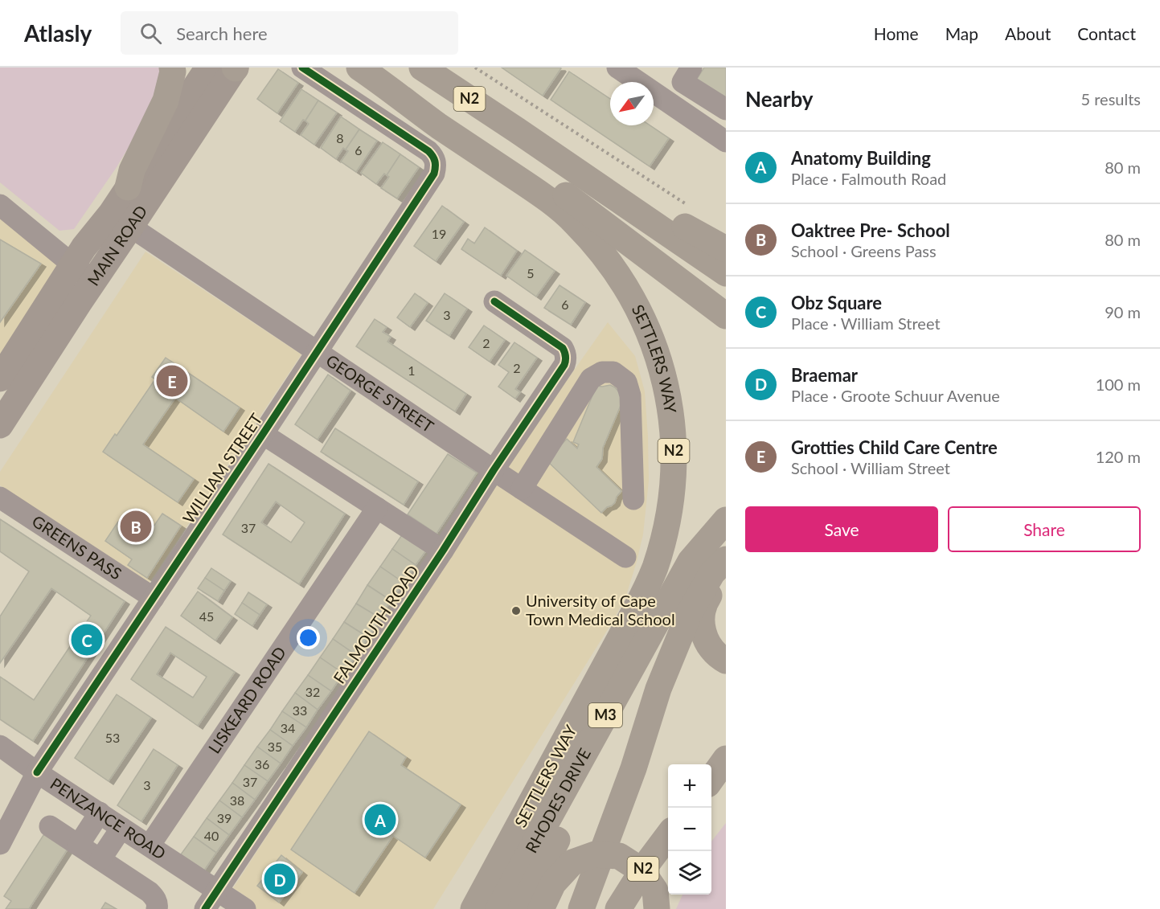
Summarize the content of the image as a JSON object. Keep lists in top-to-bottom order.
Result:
{
  "streets": {
    "highway": [
      "N2",
      "SETTLERS WAY",
      "M3",
      "RHODES DRIVE"
    ],
    "main road": ["MAIN ROAD"],
    "street": [
      "GEORGE STREET",
      "WILLIAM STREET",
      "GREENS PASS",
      "FALMOUTH ROAD",
      "LISKEARD ROAD",
      "PENZANCE ROAD"
    ]
  },
  "crossings": [
    ["MAIN ROAD", "GEORGE STREET"],
    ["GEORGE STREET", "WILLIAM STREET"],
    ["GEORGE STREET", "FALMOUTH ROAD"],
    ["WILLIAM STREET", "GREENS PASS"],
    ["WILLIAM STREET", "PENZANCE ROAD"],
    ["FALMOUTH ROAD", "PENZANCE ROAD"],
    ["LISKEARD ROAD", "PENZANCE ROAD"]
  ],
  "places": ["University of Cape Town Medical School"],
  "house_numbers": [
    "8",
    "6",
    "19",
    "5",
    "6",
    "3",
    "2",
    "2",
    "1",
    "37",
    "45",
    "32",
    "33",
    "34",
    "53",
    "35",
    "36",
    "37",
    "3",
    "38",
    "39",
    "40"
  ],
  "north": "bottom left",
  "page": {
    "header": "Atlasly",
    "search": "Search here",
    "nav": [
      "Home",
      "Map",
      "About",
      "Contact"
    ],
    "heading": ["Nearby", "5 results"],
    "list": [
      {
        "mark": "A",
        "name": "Anatomy Building",
        "note": "Place · Falmouth Road",
        "value": "80 m"
      },
      {
        "mark": "B",
        "name": "Oaktree Pre- School",
        "note": "School · Greens Pass",
        "value": "80 m"
      },
      {
        "mark": "C",
        "name": "Obz Square",
        "note": "Place · William Street",
        "value": "90 m"
      },
      {
        "mark": "D",
        "name": "Braemar",
        "note": "Place · Groote Schuur Avenue",
        "value": "100 m"
      },
      {
        "mark": "E",
        "name": "Grotties Child Care Centre",
        "note": "School · William Street",
        "value": "120 m"
      }
    ],
    "pins": [
      "E",
      "B",
      "C",
      "A",
      "D"
    ],
    "buttons": ["Save", "Share"],
    "map_buttons": ["+", "−"]
  }
}
